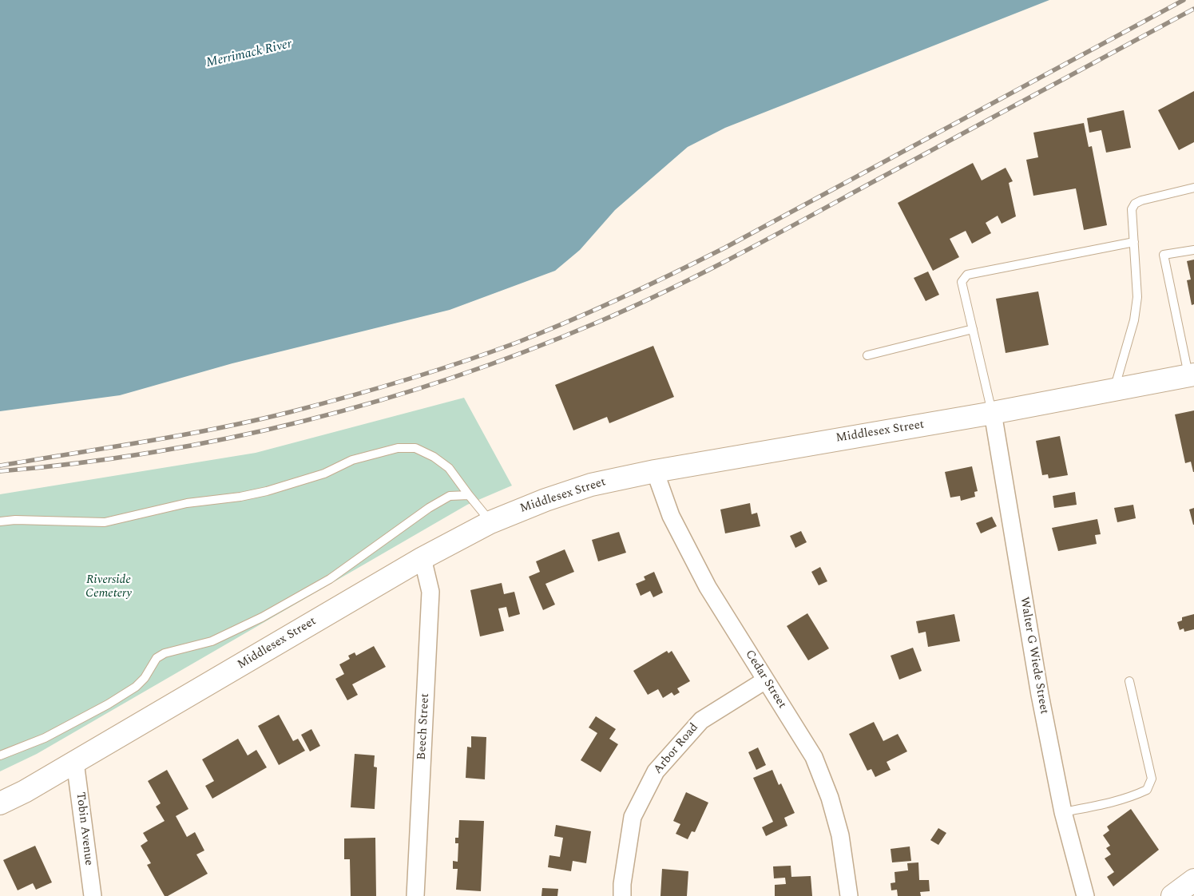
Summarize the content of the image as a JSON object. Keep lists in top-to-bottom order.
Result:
{
  "streets": {
    "main road": ["Middlesex Street"],
    "street": [
      "Walter G Wiede Street",
      "Cedar Street",
      "Beech Street",
      "Arbor Road",
      "Tobin Avenue"
    ]
  },
  "crossings": [
    ["Middlesex Street", "Walter G Wiede Street"],
    ["Middlesex Street", "Cedar Street"],
    ["Middlesex Street", "Beech Street"],
    ["Middlesex Street", "Tobin Avenue"],
    ["Cedar Street", "Arbor Road"]
  ],
  "water": ["Merrimack River"],
  "parks": ["Riverside Cemetery"]
}
